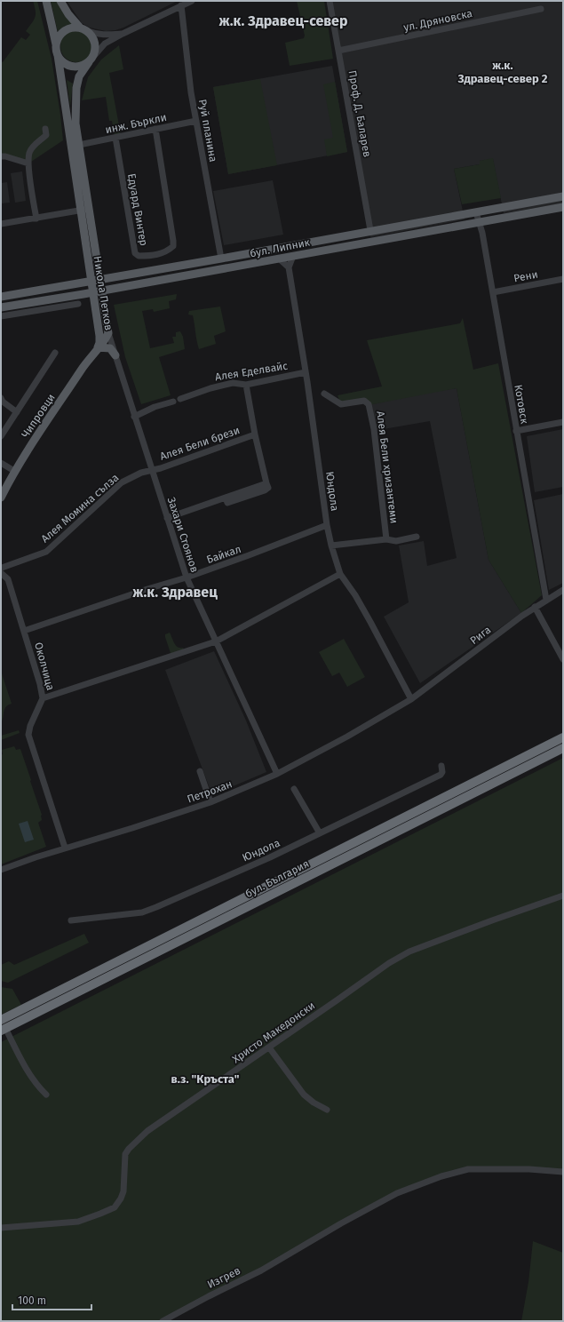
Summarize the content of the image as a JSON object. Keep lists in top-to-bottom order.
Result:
{
  "streets": {
    "highway": ["бул. България"],
    "main road": ["бул. Липник", "Никола Петков", "Чипровци"],
    "street": [
      "ул. Дряновска",
      "Проф. Д. Баларев",
      "инж. Бъркли",
      "Руй планина",
      "Едуард Винтер",
      "Рени",
      "Алея Еделвайс",
      "Котовск",
      "Алея Бели брези",
      "Алея Бели хризантеми",
      "Юндола",
      "Алея Момина сълза",
      "Захари Стоянов",
      "Байкал",
      "Рига",
      "Околчица",
      "Петрохан",
      "Христо Македонски",
      "Изгрев"
    ]
  },
  "crossings": [
    ["ул. Дряновска", "Проф. Д. Баларев"],
    ["Проф. Д. Баларев", "бул. Липник"],
    ["инж. Бъркли", "Руй планина"],
    ["инж. Бъркли", "Едуард Винтер"],
    ["инж. Бъркли", "Никола Петков"],
    ["Руй планина", "бул. Липник"],
    ["бул. Липник", "Никола Петков"],
    ["бул. Липник", "Котовск"],
    ["Рени", "Котовск"],
    ["Никола Петков", "Чипровци"],
    ["Никола Петков", "Захари Стоянов"],
    ["Алея Еделвайс", "Алея Бели брези"],
    ["Алея Еделвайс", "Юндола"],
    ["Котовск", "Рига"],
    ["Алея Бели брези", "Алея Момина сълза"],
    ["Алея Бели брези", "Захари Стоянов"],
    ["Юндола", "Байкал"],
    ["Юндола", "Рига"],
    ["Юндола", "Петрохан"],
    ["Алея Момина сълза", "Захари Стоянов"],
    ["Алея Момина сълза", "Околчица"],
    ["Захари Стоянов", "Байкал"],
    ["Захари Стоянов", "Петрохан"],
    ["Байкал", "Околчица"],
    ["Рига", "Петрохан"],
    ["Околчица", "Петрохан"]
  ],
  "districts": [
    "ж.к. Здравец-север",
    "ж.к. Здравец-север 2",
    "ж.к. Здравец",
    "в.з. \"Кръста\""
  ],
  "scale_bar": "100 m"
}
